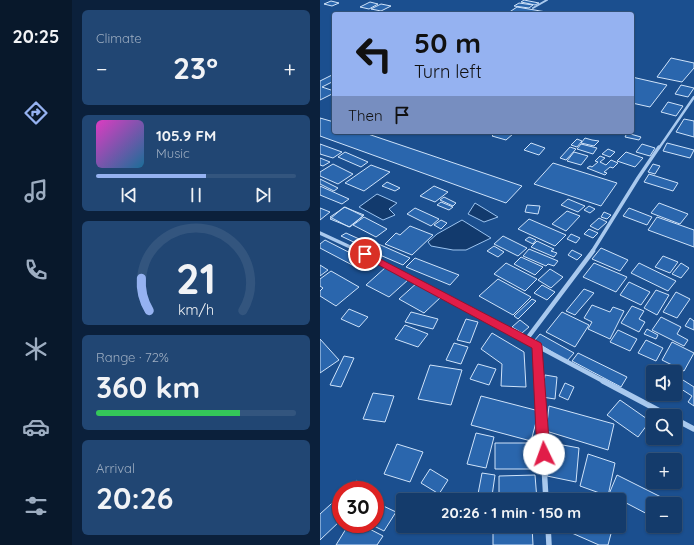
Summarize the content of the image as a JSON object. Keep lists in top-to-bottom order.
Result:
{
  "page": {
    "tabs": "20:25",
    "tile": [
      "Climate",
      ["Range · 72%", "360 km"],
      ["Arrival", "20:26"]
    ],
    "turn": ["50 m", "Turn left"],
    "heat": ["−", "23°", "+"],
    "then": "Then",
    "song": ["105.9 FM", "Music"],
    "map_buttons": ["+", "−"],
    "limit": "30",
    "trip": "20:26 · 1 min · 150 m",
    "gauge": ["21", "km/h"]
  }
}
